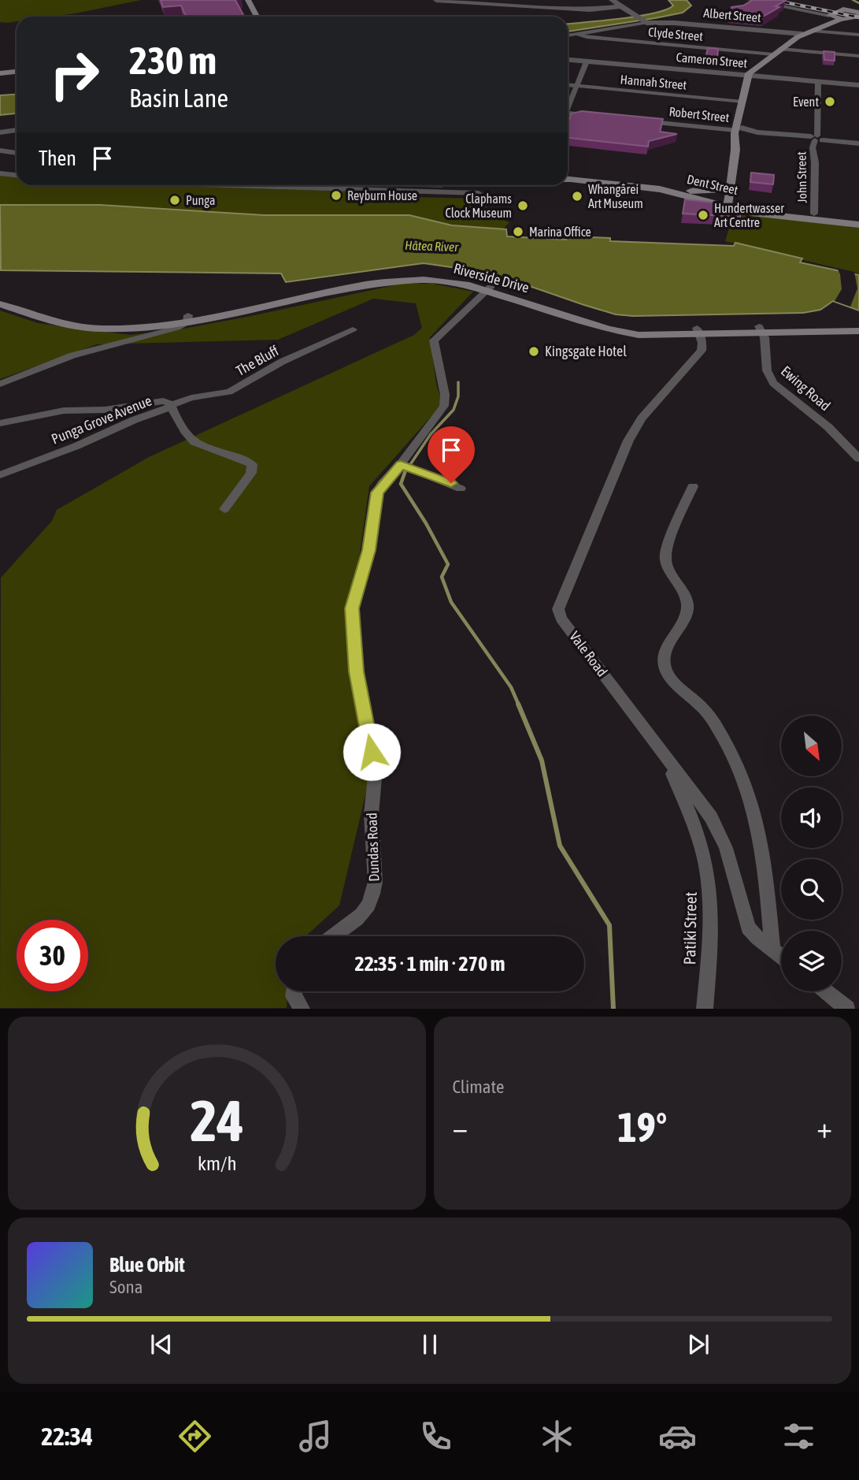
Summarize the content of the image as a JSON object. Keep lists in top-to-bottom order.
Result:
{
  "streets": {
    "main road": ["Dent Street", "Riverside Drive"],
    "street": [
      "Albert Street",
      "Clyde Street",
      "Cameron Street",
      "Hannah Street",
      "Robert Street",
      "John Street",
      "The Bluff",
      "Ewing Road",
      "Punga Grove Avenue",
      "Vale Road",
      "Dundas Road",
      "Patiki Street"
    ]
  },
  "crossings": [
    ["Albert Street", "Clyde Street"],
    ["Cameron Street", "John Street"],
    ["Robert Street", "John Street"],
    ["John Street", "Dent Street"],
    ["Riverside Drive", "Ewing Road"],
    ["Riverside Drive", "Vale Road"],
    ["Riverside Drive", "Dundas Road"],
    ["The Bluff", "Punga Grove Avenue"],
    ["Vale Road", "Patiki Street"]
  ],
  "water": ["Hātea River"],
  "places": [
    "Event",
    "Reyburn House",
    "Whangārei Art Museum",
    "Punga",
    "Claphams Clock Museum",
    "Hundertwasser Art Centre",
    "Marina Office",
    "Kingsgate Hotel"
  ],
  "north": "bottom right",
  "page": {
    "turn": ["230 m", "Basin Lane"],
    "then": "Then",
    "limit": "30",
    "trip": "22:35 · 1 min · 270 m",
    "tile": "Climate",
    "heat": ["−", "19°", "+"],
    "song": ["Blue Orbit", "Sona"],
    "tabs": "22:34",
    "gauge": ["24", "km/h"]
  }
}
